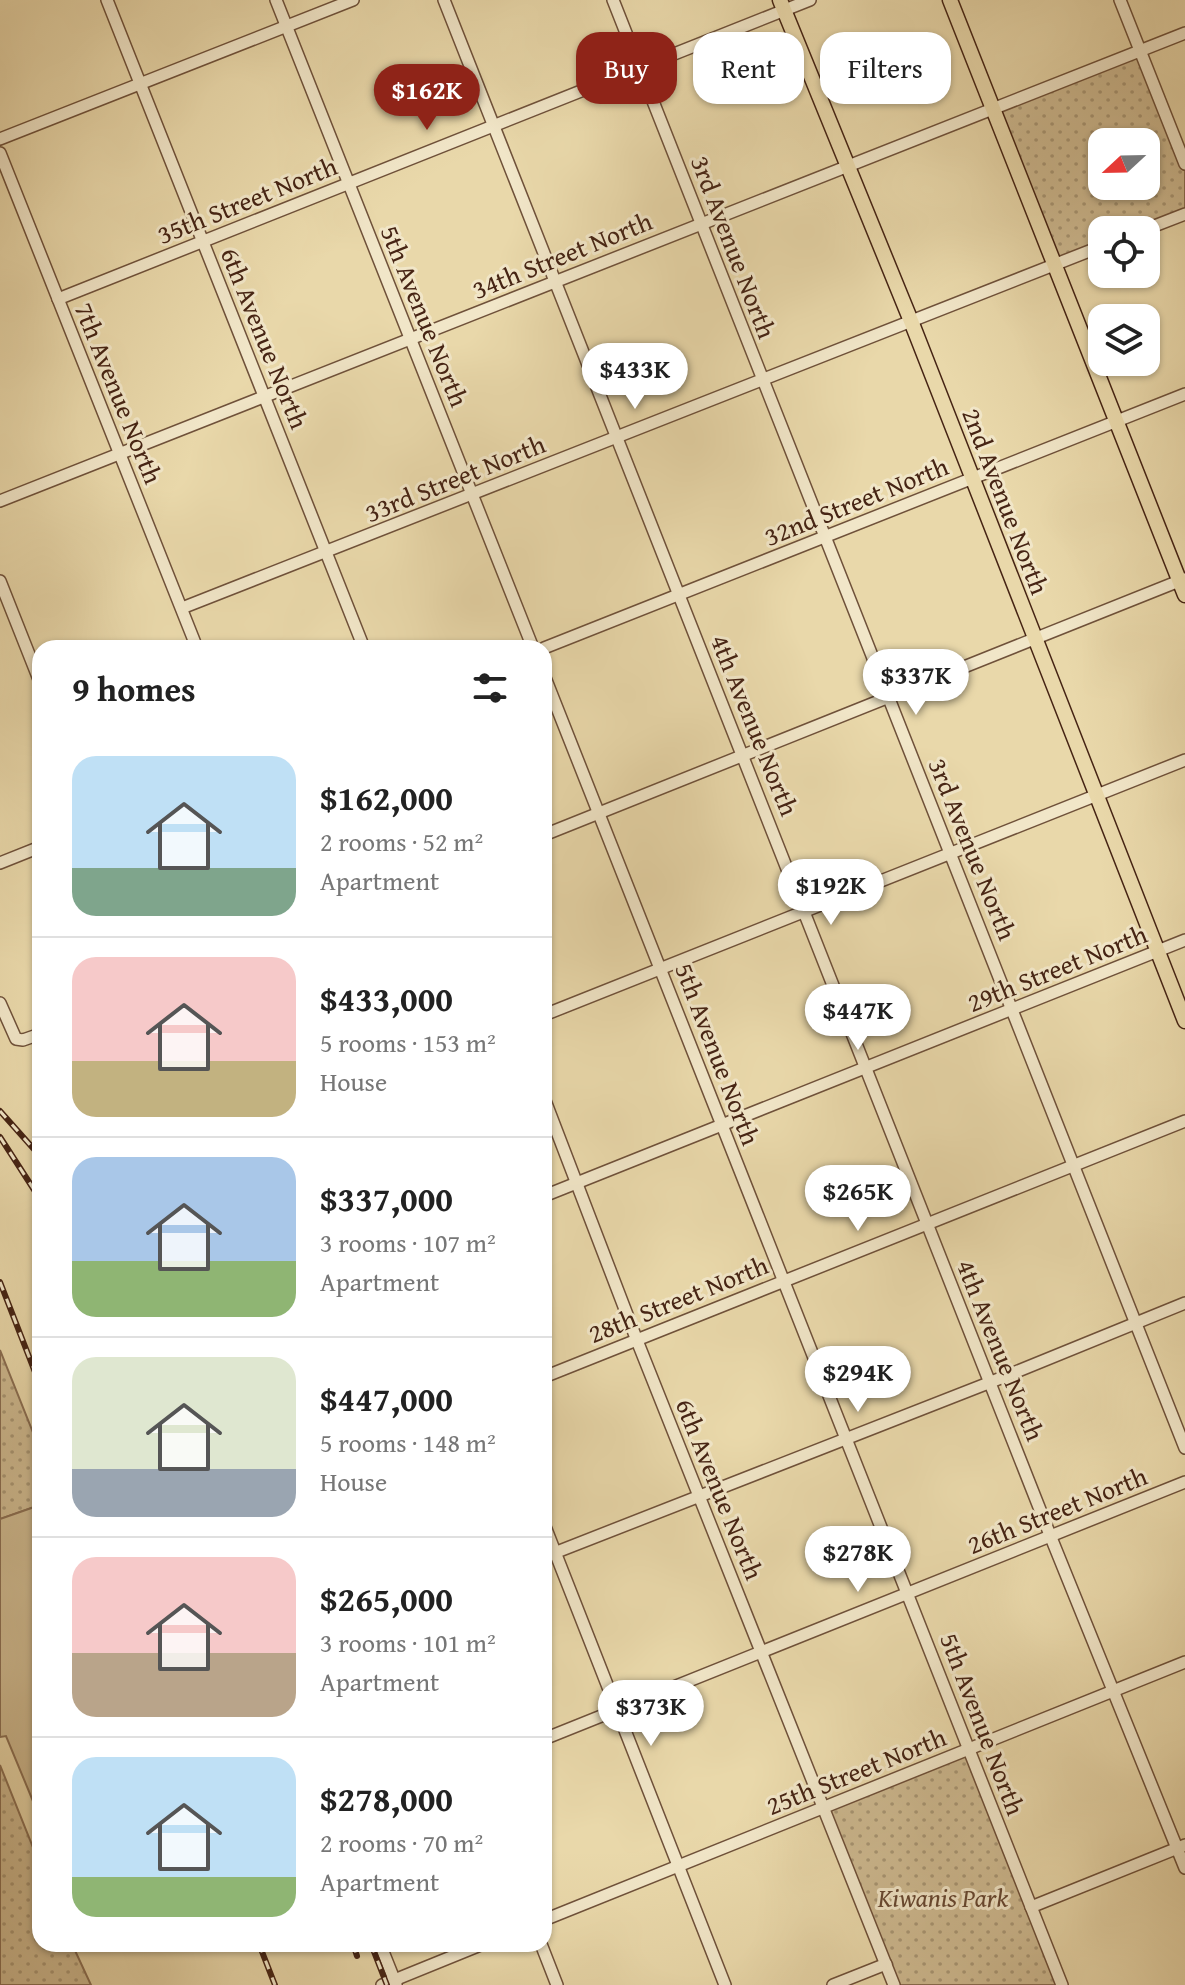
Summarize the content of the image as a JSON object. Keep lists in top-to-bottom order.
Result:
{
  "streets": {
    "main road": ["2nd Avenue North"],
    "street": [
      "35th Street North",
      "3rd Avenue North",
      "34th Street North",
      "5th Avenue North",
      "6th Avenue North",
      "7th Avenue North",
      "33rd Street North",
      "32nd Street North",
      "4th Avenue North",
      "29th Street North",
      "28th Street North",
      "26th Street North",
      "25th Street North"
    ]
  },
  "crossings": [
    ["35th Street North", "5th Avenue North"],
    ["35th Street North", "6th Avenue North"],
    ["35th Street North", "7th Avenue North"],
    ["35th Street North", "2nd Avenue North"],
    ["35th Street North", "4th Avenue North"],
    ["3rd Avenue North", "34th Street North"],
    ["3rd Avenue North", "33rd Street North"],
    ["3rd Avenue North", "32nd Street North"],
    ["3rd Avenue North", "29th Street North"],
    ["3rd Avenue North", "28th Street North"],
    ["34th Street North", "5th Avenue North"],
    ["34th Street North", "6th Avenue North"],
    ["34th Street North", "7th Avenue North"],
    ["34th Street North", "2nd Avenue North"],
    ["34th Street North", "4th Avenue North"],
    ["5th Avenue North", "33rd Street North"],
    ["5th Avenue North", "29th Street North"],
    ["5th Avenue North", "28th Street North"],
    ["5th Avenue North", "26th Street North"],
    ["5th Avenue North", "25th Street North"],
    ["6th Avenue North", "33rd Street North"],
    ["6th Avenue North", "29th Street North"],
    ["6th Avenue North", "28th Street North"],
    ["6th Avenue North", "26th Street North"],
    ["6th Avenue North", "25th Street North"],
    ["7th Avenue North", "33rd Street North"],
    ["33rd Street North", "2nd Avenue North"],
    ["33rd Street North", "4th Avenue North"],
    ["32nd Street North", "2nd Avenue North"],
    ["32nd Street North", "4th Avenue North"],
    ["2nd Avenue North", "29th Street North"],
    ["4th Avenue North", "29th Street North"],
    ["4th Avenue North", "28th Street North"],
    ["4th Avenue North", "26th Street North"],
    ["4th Avenue North", "25th Street North"]
  ],
  "parks": ["Kiwanis Park"],
  "north": "left",
  "page": {
    "chip": ["Buy", "Rent", "Filters"],
    "price": [
      "$162K",
      "$433K",
      "$337K",
      "$192K",
      "$447K",
      "$265K",
      "$294K",
      "$278K",
      "$373K"
    ],
    "heading": "9 homes",
    "list": [
      {
        "name": "$162,000",
        "note": "2 rooms · 52 m² · Apartment"
      },
      {
        "name": "$433,000",
        "note": "5 rooms · 153 m² · House"
      },
      {
        "name": "$337,000",
        "note": "3 rooms · 107 m² · Apartment"
      },
      {
        "name": "$447,000",
        "note": "5 rooms · 148 m² · House"
      },
      {
        "name": "$265,000",
        "note": "3 rooms · 101 m² · Apartment"
      },
      {
        "name": "$278,000",
        "note": "2 rooms · 70 m² · Apartment"
      }
    ]
  }
}
